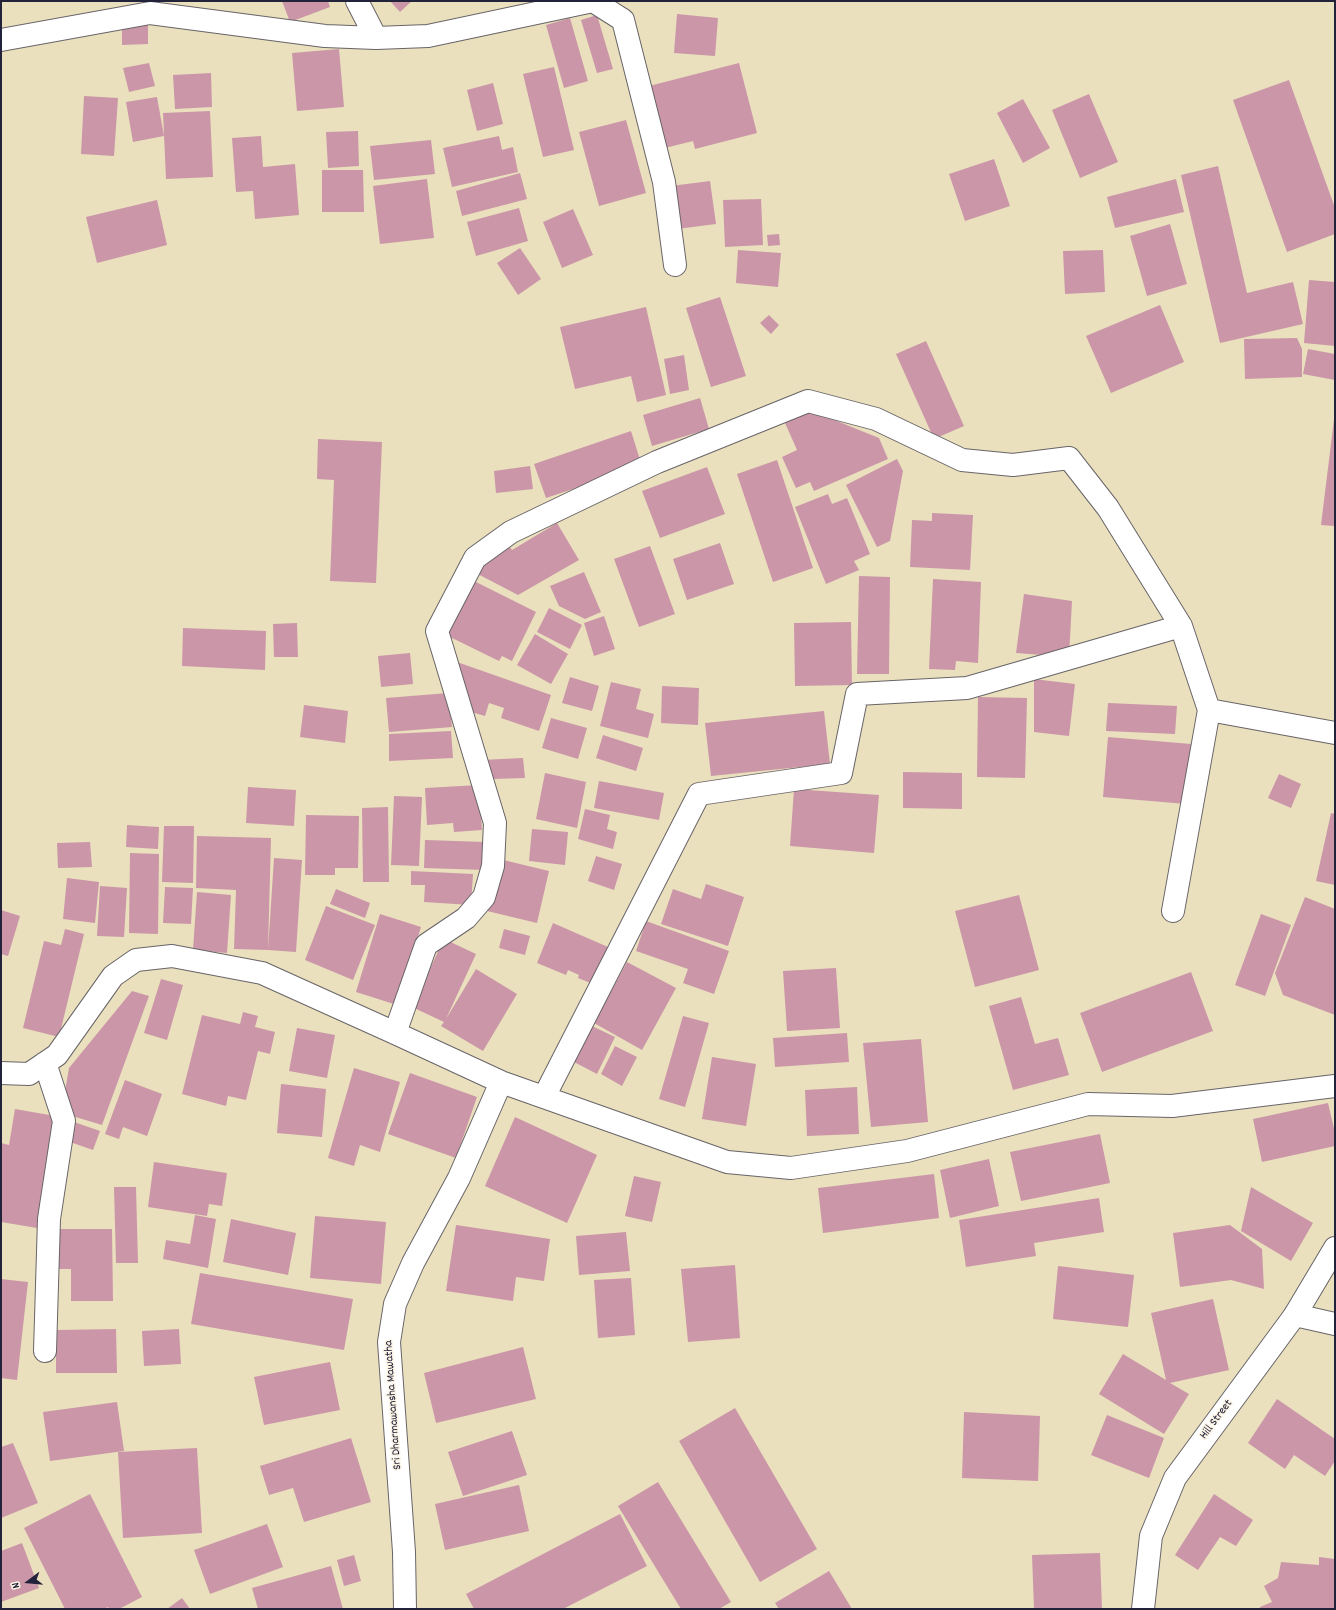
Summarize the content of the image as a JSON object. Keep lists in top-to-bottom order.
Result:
{
  "streets": {
    "street": ["Sri Dharmawansha Mawatha", "Hill Street"]
  },
  "north": "left"
}
